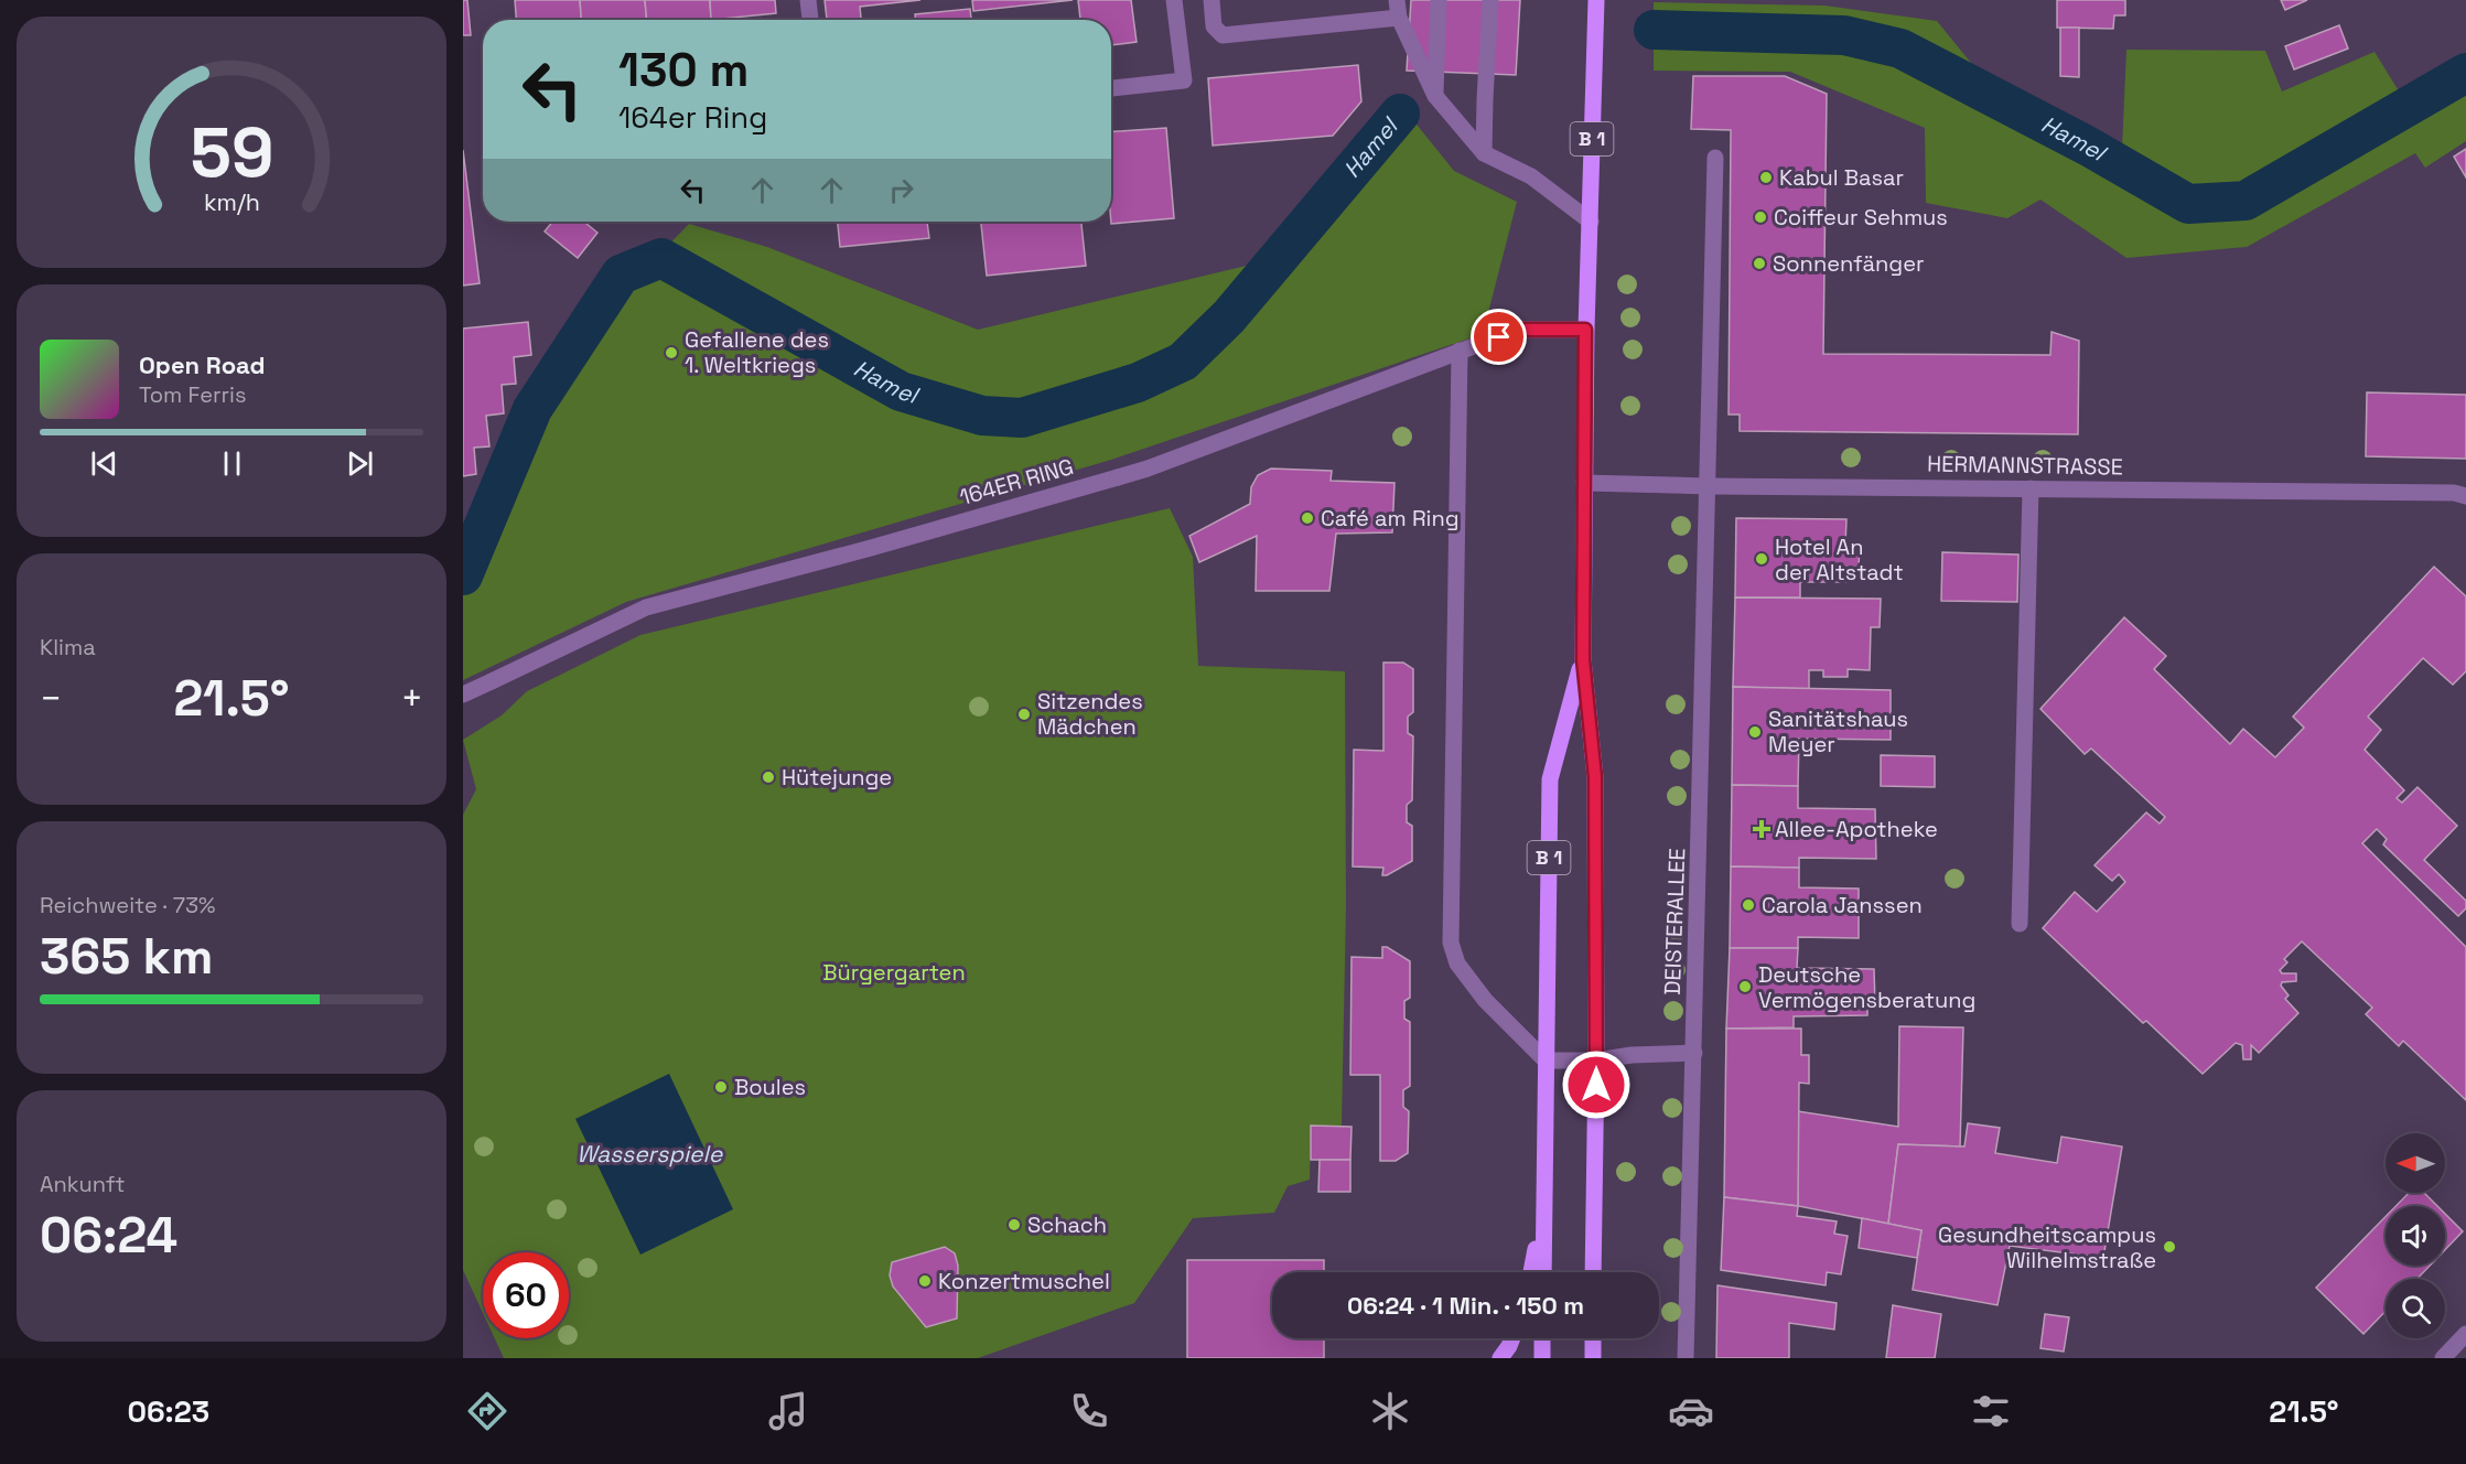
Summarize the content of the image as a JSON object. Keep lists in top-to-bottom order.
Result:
{
  "streets": {
    "main road": ["B 1"],
    "street": ["HERMANNSTRASSE", "164ER RING", "DEISTERALLEE"]
  },
  "crossings": [
    ["B 1", "HERMANNSTRASSE"],
    ["B 1", "164ER RING"],
    ["HERMANNSTRASSE", "DEISTERALLEE"]
  ],
  "water": ["Hamel", "Wasserspiele"],
  "parks": ["Bürgergarten"],
  "places": {
    "other": [
      "Kabul Basar",
      "Coiffeur Sehmus",
      "Sonnenfänger",
      "Gefallene des 1. Weltkriegs",
      "Café am Ring",
      "Hotel An der Altstadt",
      "Sitzendes Mädchen",
      "Sanitätshaus Meyer",
      "Hütejunge",
      "Carola Janssen",
      "Deutsche Vermögensberatung",
      "Boules",
      "Schach",
      "Gesundheitscampus Wilhelmstraße",
      "Konzertmuschel"
    ],
    "health": ["Allee-Apotheke"]
  },
  "north": "left",
  "page": {
    "turn": ["130 m", "164er Ring"],
    "song": ["Open Road", "Tom Ferris"],
    "tile": [
      "Klima",
      ["Reichweite · 73%", "365 km"],
      ["Ankunft", "06:24"]
    ],
    "heat": ["−", "21.5°", "+"],
    "limit": "60",
    "trip": "06:24 · 1 Min. · 150 m",
    "tabs": ["06:23", "21.5°"],
    "gauge": ["59", "km/h"]
  }
}
